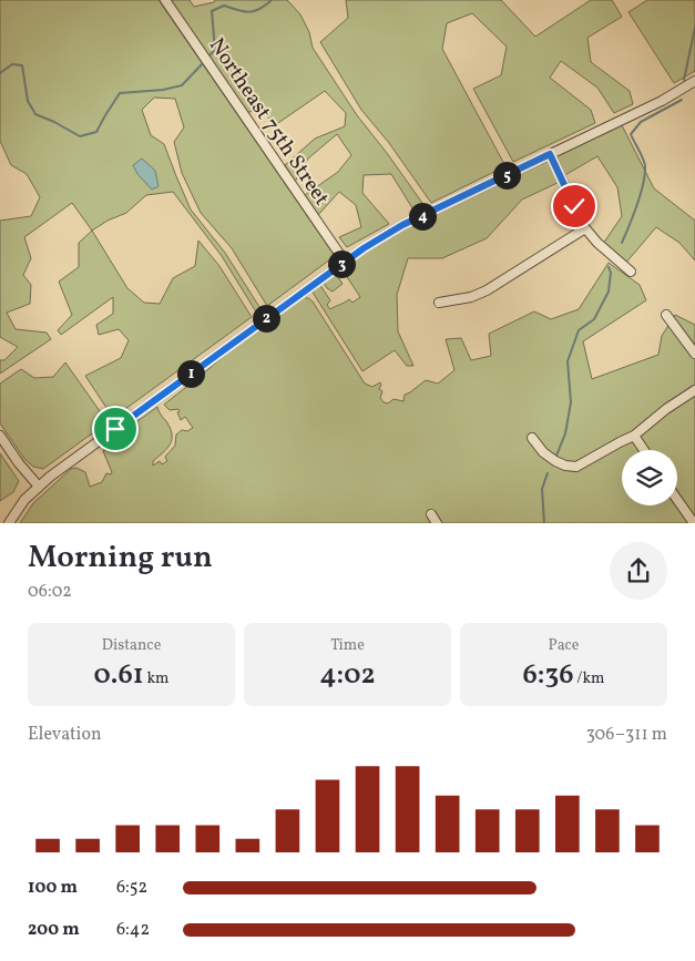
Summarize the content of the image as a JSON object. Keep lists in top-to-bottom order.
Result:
{
  "streets": {
    "street": ["Northeast 75th Street"]
  },
  "page": {
    "pins": [
      "5",
      "4",
      "3",
      "2",
      "1"
    ],
    "heading": ["Morning run", "06:02"],
    "stats": [
      ["Distance", "0.61 km"],
      ["Time", "4:02"],
      ["Pace", "6:36 /km"]
    ],
    "chart": ["Elevation", "306–311 m"],
    "list": [
      {
        "name": "100 m",
        "note": "6:52"
      },
      {
        "name": "200 m",
        "note": "6:42"
      }
    ]
  }
}
